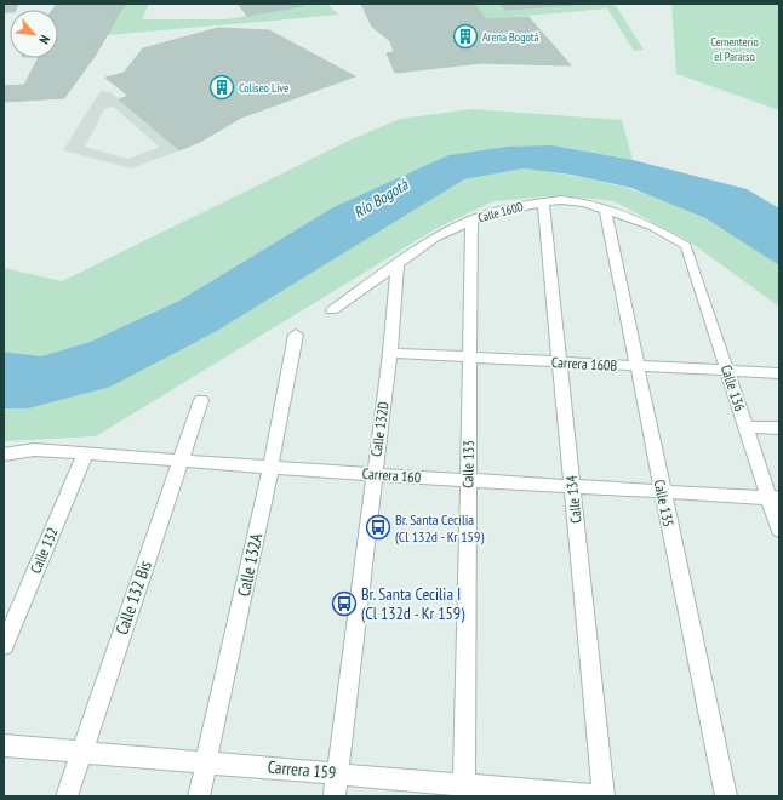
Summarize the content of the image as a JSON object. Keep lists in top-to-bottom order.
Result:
{
  "streets": {
    "street": [
      "Calle 160D",
      "Carrera 160B",
      "Calle 136",
      "Calle 132D",
      "Calle 133",
      "Carrera 160",
      "Calle 134",
      "Calle 135",
      "Calle 132",
      "Calle 132A",
      "Calle 132 Bis",
      "Carrera 159"
    ]
  },
  "crossings": [
    ["Calle 160D", "Calle 136"],
    ["Calle 160D", "Calle 132D"],
    ["Calle 160D", "Calle 133"],
    ["Calle 160D", "Calle 134"],
    ["Calle 160D", "Calle 135"],
    ["Carrera 160B", "Calle 136"],
    ["Carrera 160B", "Calle 132D"],
    ["Carrera 160B", "Calle 133"],
    ["Carrera 160B", "Calle 134"],
    ["Carrera 160B", "Calle 135"],
    ["Calle 136", "Carrera 160"],
    ["Calle 132D", "Carrera 160"],
    ["Calle 132D", "Carrera 159"],
    ["Calle 133", "Carrera 160"],
    ["Calle 133", "Carrera 159"],
    ["Carrera 160", "Calle 134"],
    ["Carrera 160", "Calle 135"],
    ["Carrera 160", "Calle 132"],
    ["Carrera 160", "Calle 132A"],
    ["Carrera 160", "Calle 132 Bis"],
    ["Calle 132A", "Carrera 159"],
    ["Calle 132 Bis", "Carrera 159"]
  ],
  "water": ["Río Bogotá"],
  "parks": ["Cementerio el Paraiso"],
  "places": {
    "building": ["Arena Bogotá", "Coliseo Live"],
    "bus stop": ["Br. Santa Cecilia (Cl 132d - Kr 159)", "Br. Santa Cecilia I (Cl 132d - Kr 159)"]
  },
  "north": "bottom right"
}
